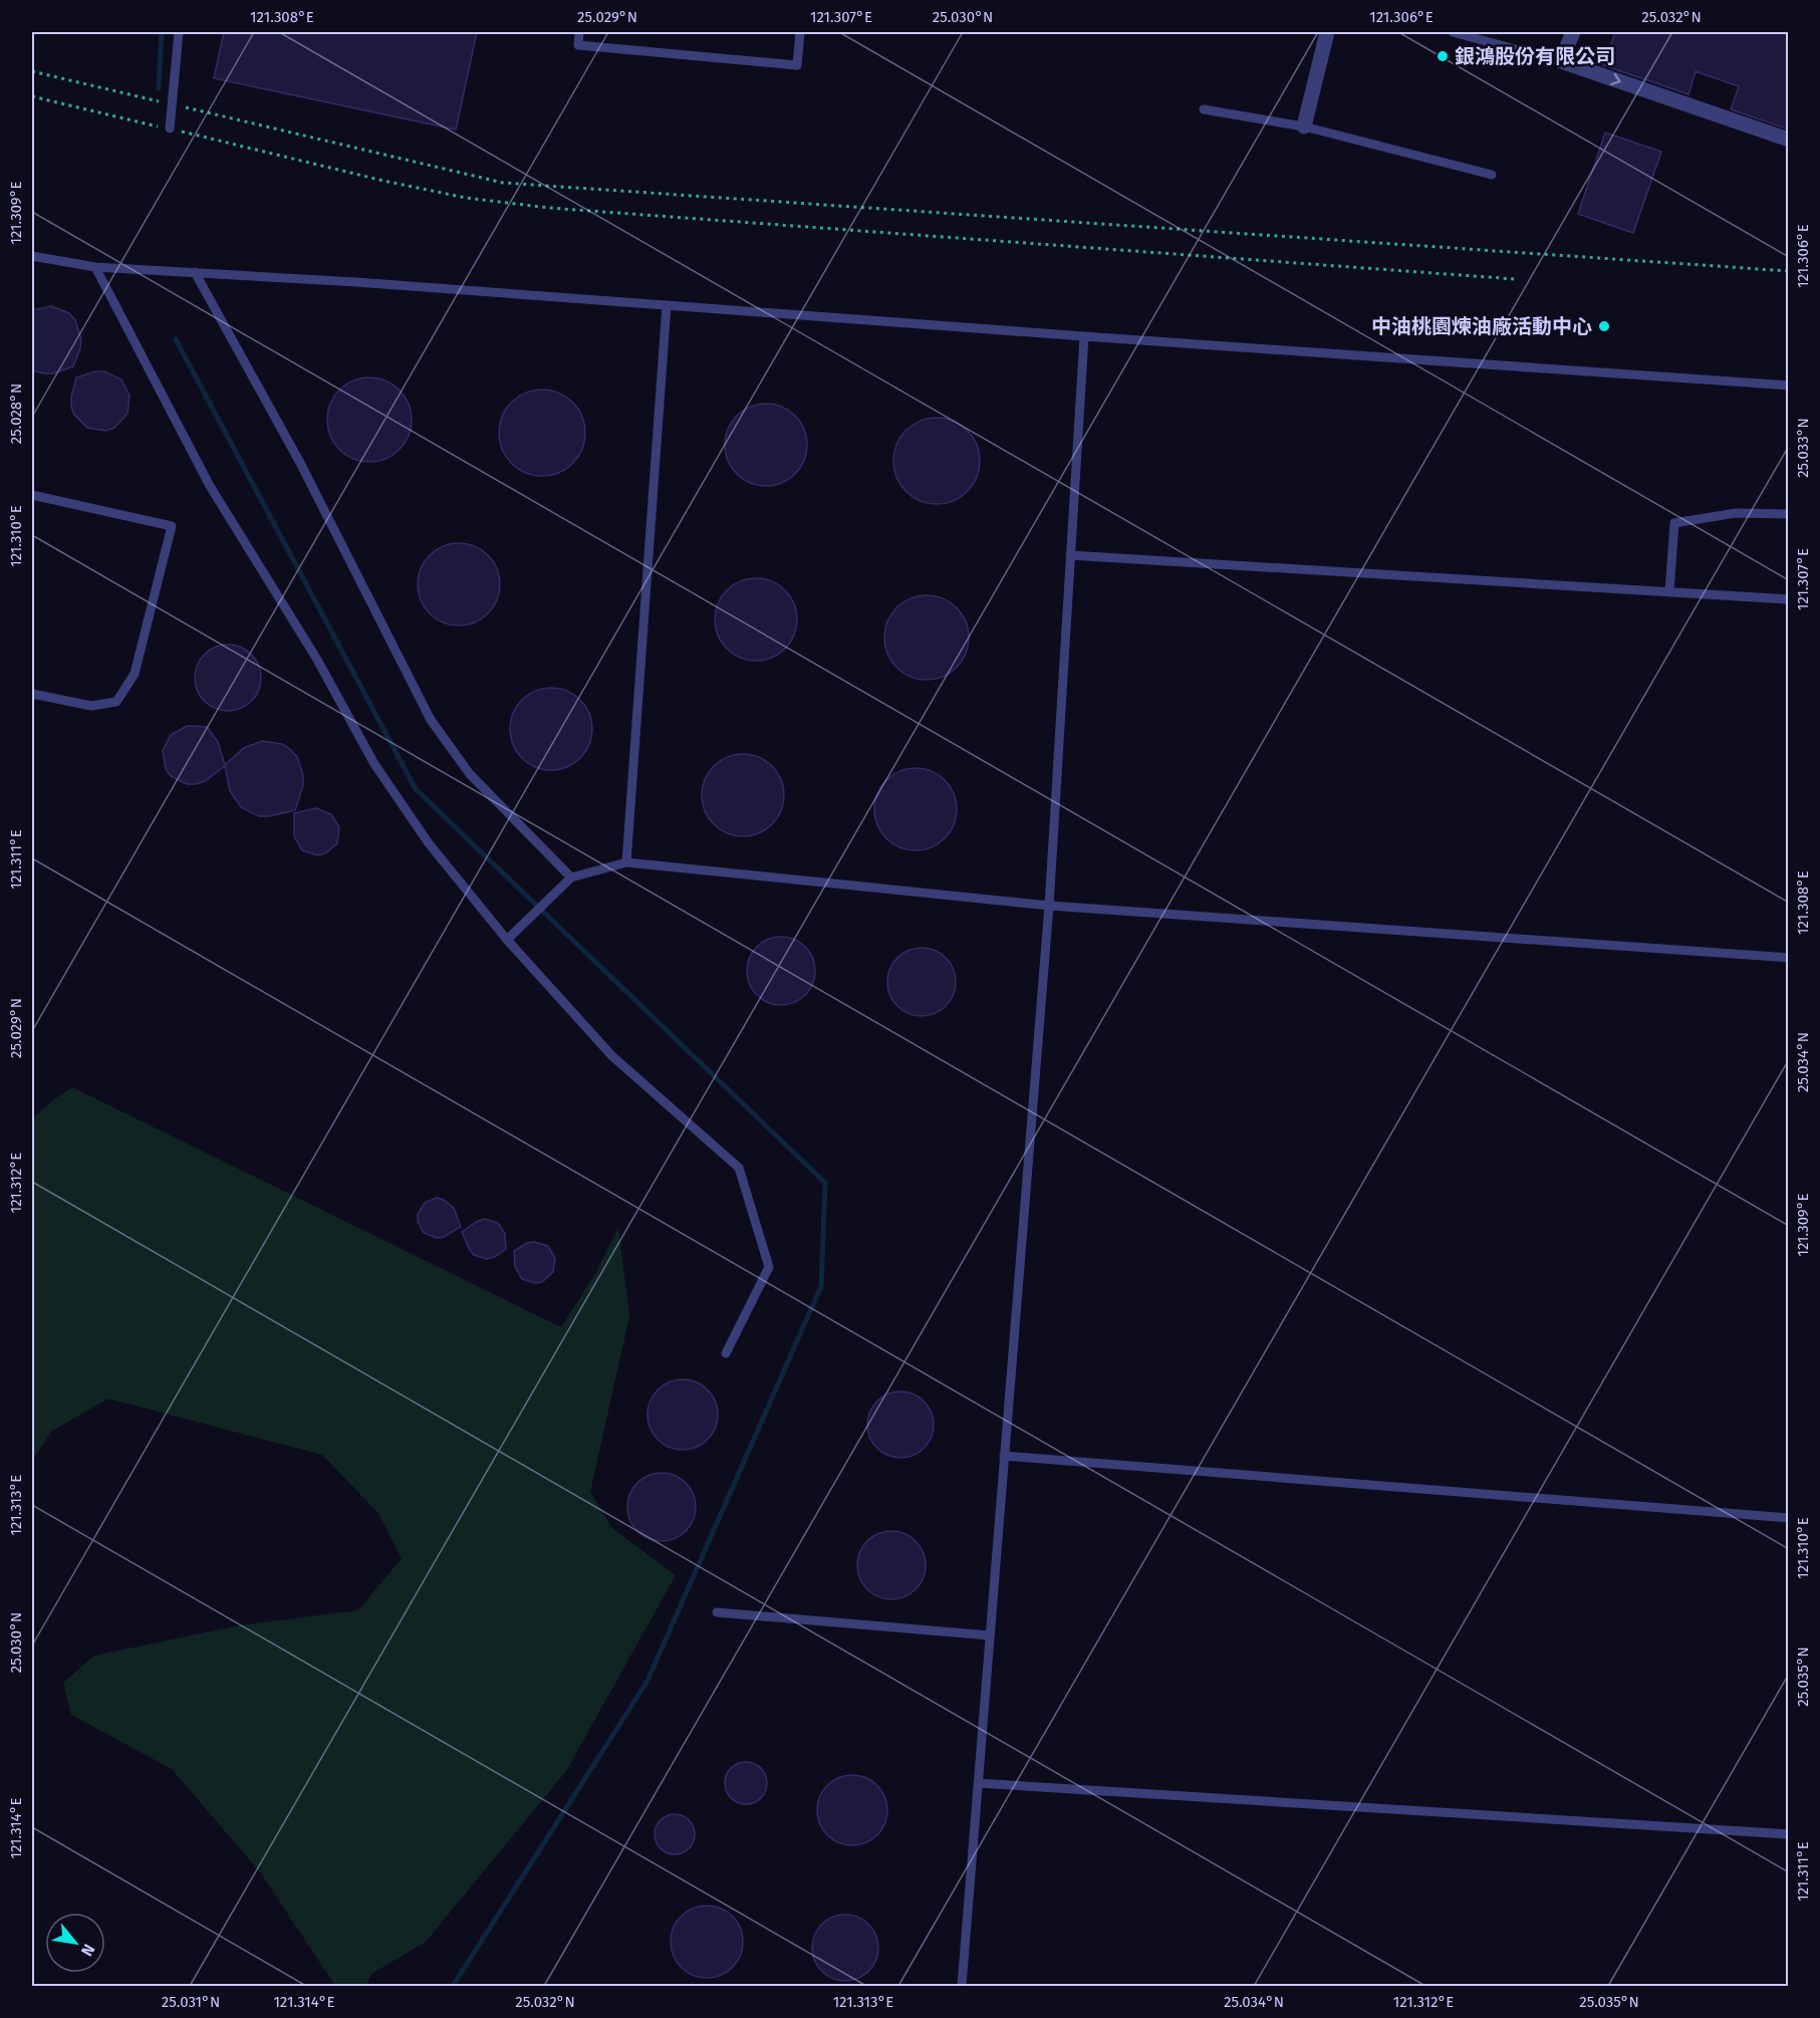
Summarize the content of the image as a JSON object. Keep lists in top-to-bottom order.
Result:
{
  "places": ["銀鴻股份有限公司", "中油桃園煉油廠活動中心"],
  "north": "bottom right",
  "coordinates": [
    "121.308°E",
    "25.029°N",
    "121.307°E",
    "25.030°N",
    "121.306°E",
    "25.032°N",
    "121.309°E",
    "25.028°N",
    "25.033°N",
    "121.310°E",
    "121.311°E",
    "25.034°N",
    "121.312°E",
    "121.313°E",
    "25.035°N",
    "121.314°E",
    "25.031°N"
  ]
}
